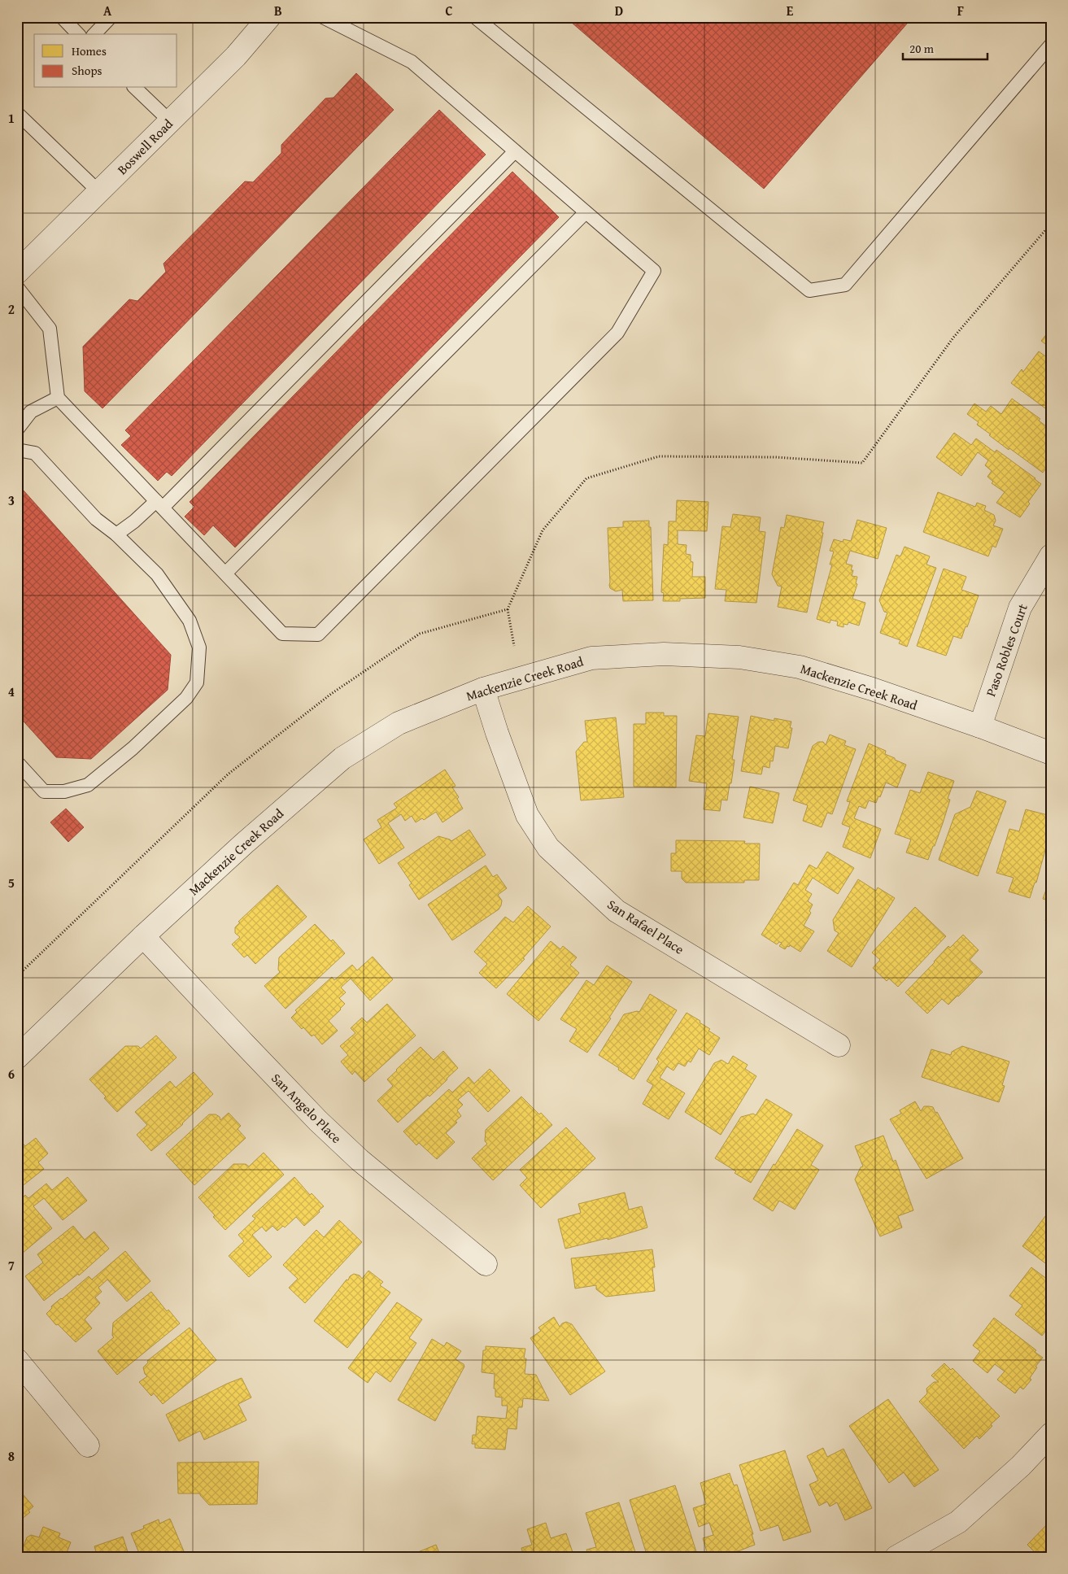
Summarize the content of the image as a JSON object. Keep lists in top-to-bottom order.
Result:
{
  "streets": {
    "street": [
      "Boswell Road",
      "Paso Robles Court",
      "Mackenzie Creek Road",
      "San Rafael Place",
      "San Angelo Place"
    ]
  },
  "crossings": [
    ["Paso Robles Court", "Mackenzie Creek Road"],
    ["Mackenzie Creek Road", "San Rafael Place"],
    ["Mackenzie Creek Road", "San Angelo Place"]
  ],
  "legend": ["Homes", "Shops"],
  "scale_bar": "20 m",
  "grid": {
    "columns": [
      "A",
      "B",
      "C",
      "D",
      "E",
      "F"
    ],
    "rows": [
      "1",
      "2",
      "3",
      "4",
      "5",
      "6",
      "7",
      "8"
    ]
  }
}
